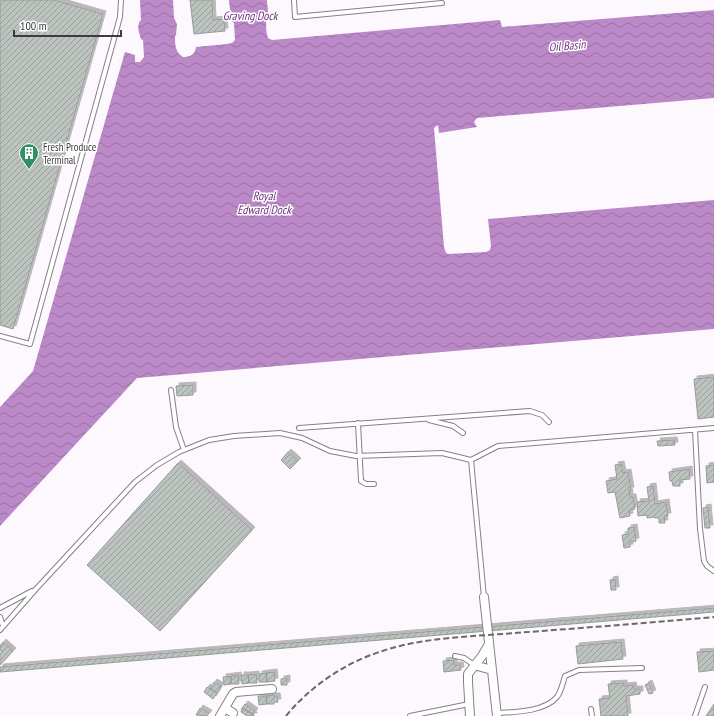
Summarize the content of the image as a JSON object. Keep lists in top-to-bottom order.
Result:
{
  "water": ["Graving Dock", "Oil Basin", "Royal Edward Dock"],
  "places": {
    "building": ["Fresh Produce Terminal"]
  },
  "scale_bar": "100 m"
}
